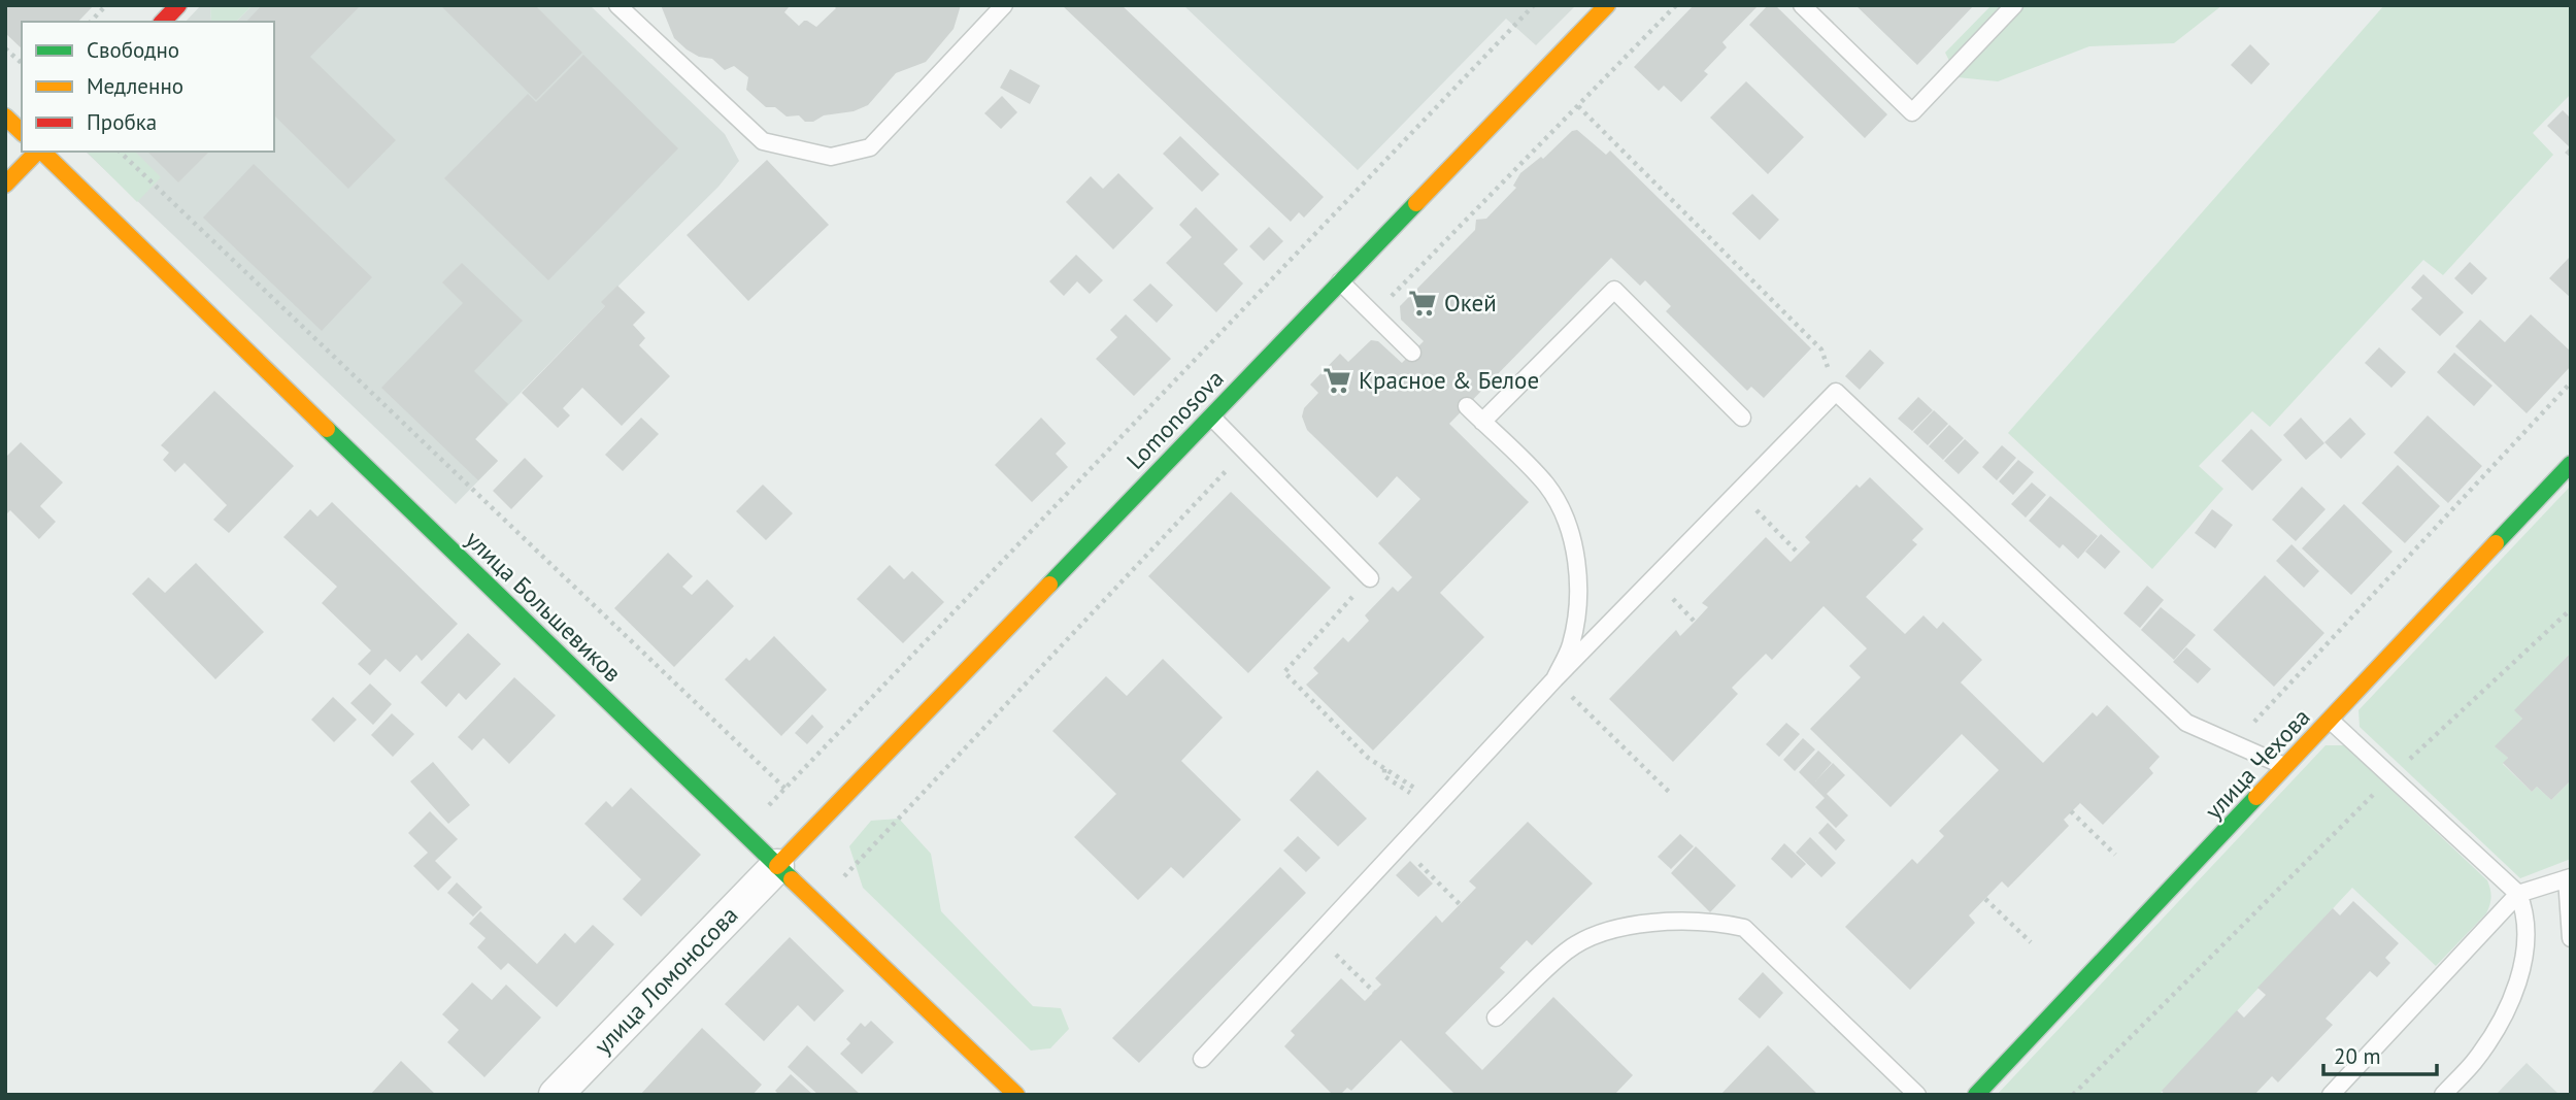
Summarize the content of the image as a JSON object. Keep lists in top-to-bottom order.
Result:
{
  "streets": {
    "street": [
      "Lomonosova",
      "улица Большевиков",
      "улица Чехова",
      "улица Ломоносова"
    ]
  },
  "crossings": [
    ["Lomonosova", "улица Большевиков"],
    ["Lomonosova", "улица Ломоносова"],
    ["улица Большевиков", "улица Ломоносова"]
  ],
  "places": {
    "supermarket": ["Окей", "Красное & Белое"]
  },
  "legend": ["Свободно", "Медленно", "Пробка"],
  "scale_bar": "20 m"
}
